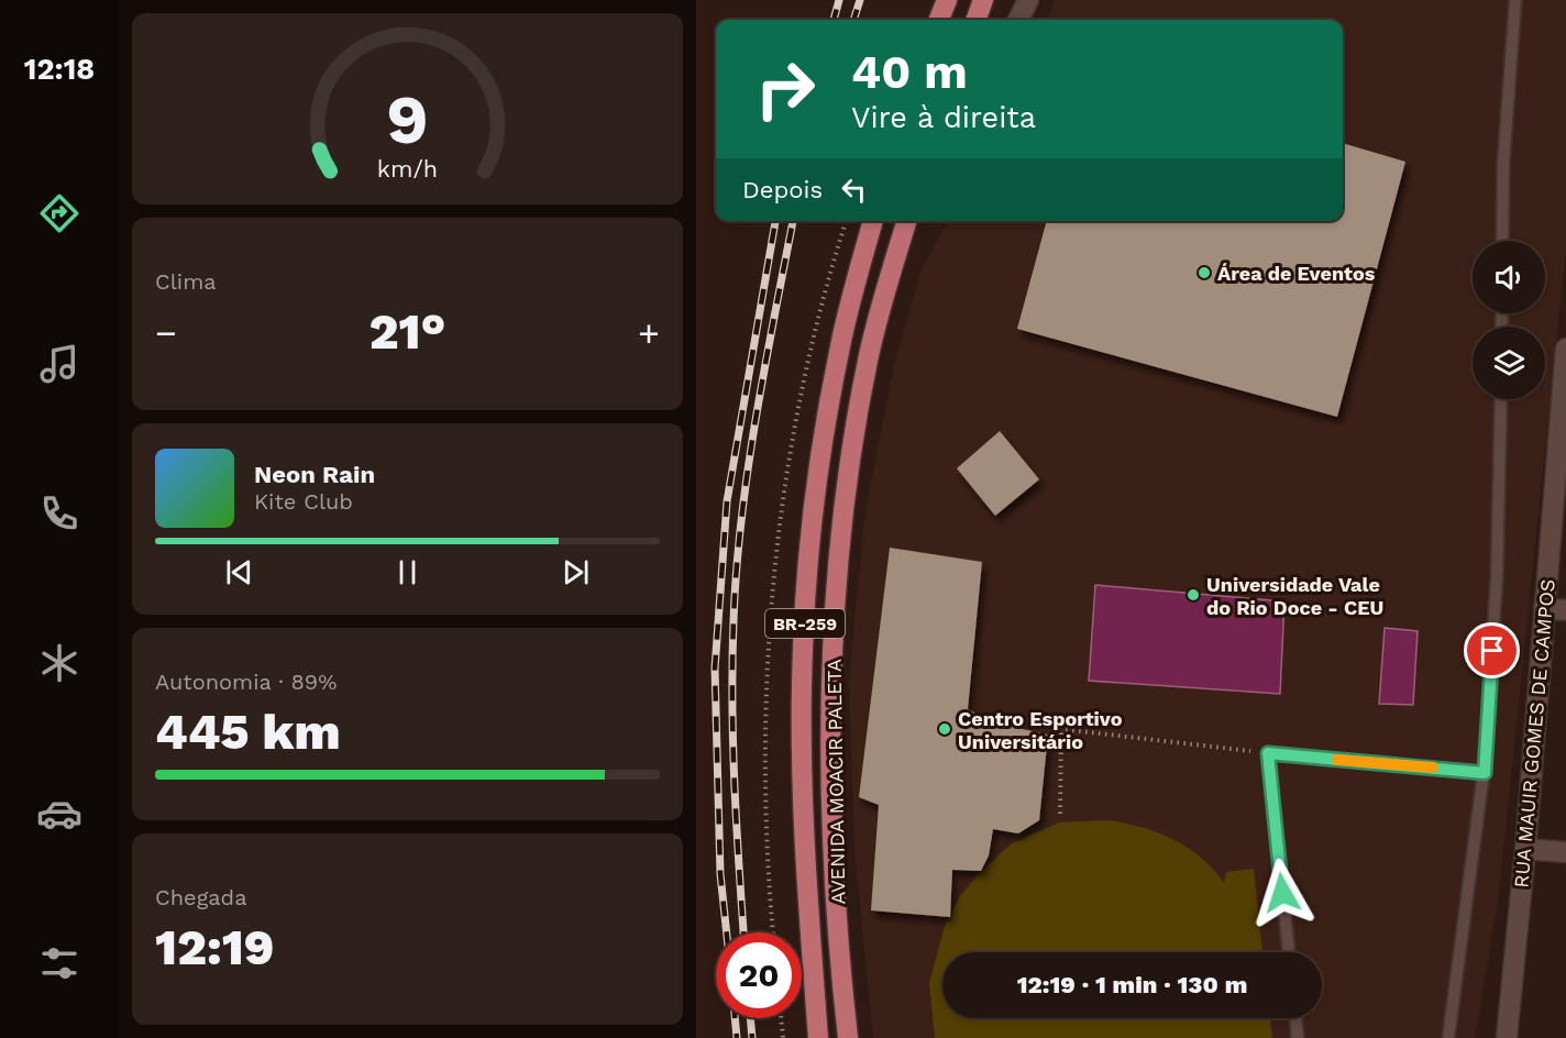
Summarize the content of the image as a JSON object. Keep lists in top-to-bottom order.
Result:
{
  "streets": {
    "main road": ["BR-259", "AVENIDA MOACIR PALETA"],
    "street": ["RUA MAUIR GOMES DE CAMPOS"]
  },
  "places": ["Área de Eventos", "Universidade Vale do Rio Doce - CEU", "Centro Esportivo Universitário"],
  "page": {
    "tabs": "12:18",
    "turn": ["40 m", "Vire à direita"],
    "then": "Depois",
    "tile": [
      "Clima",
      ["Autonomia · 89%", "445 km"],
      ["Chegada", "12:19"]
    ],
    "heat": ["−", "21°", "+"],
    "song": ["Neon Rain", "Kite Club"],
    "limit": "20",
    "trip": "12:19 · 1 min · 130 m",
    "gauge": ["9", "km/h"]
  }
}
